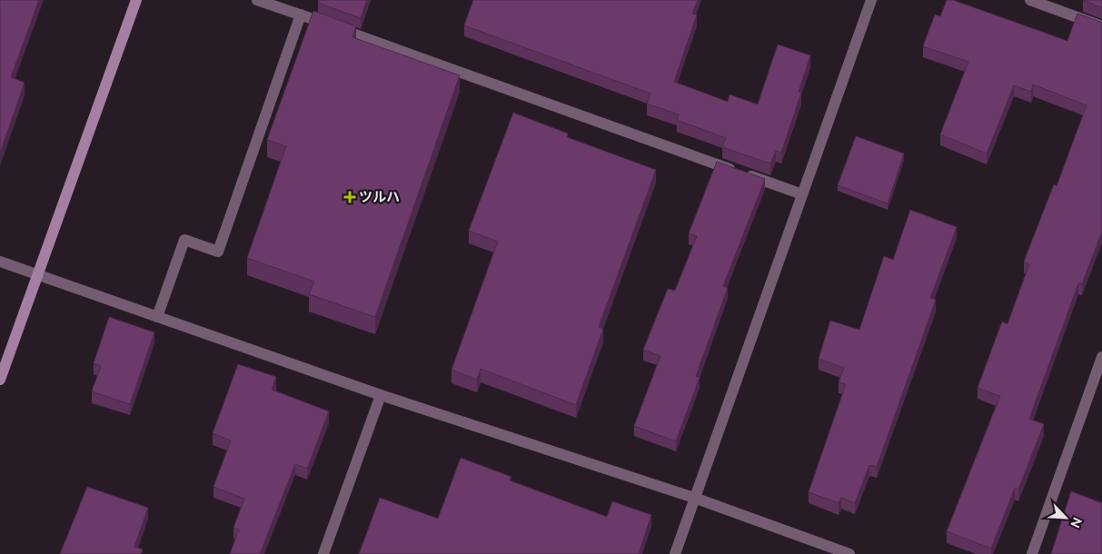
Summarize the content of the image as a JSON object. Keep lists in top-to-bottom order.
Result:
{
  "places": {
    "health": ["ツルハ"]
  },
  "north": "bottom right"
}
